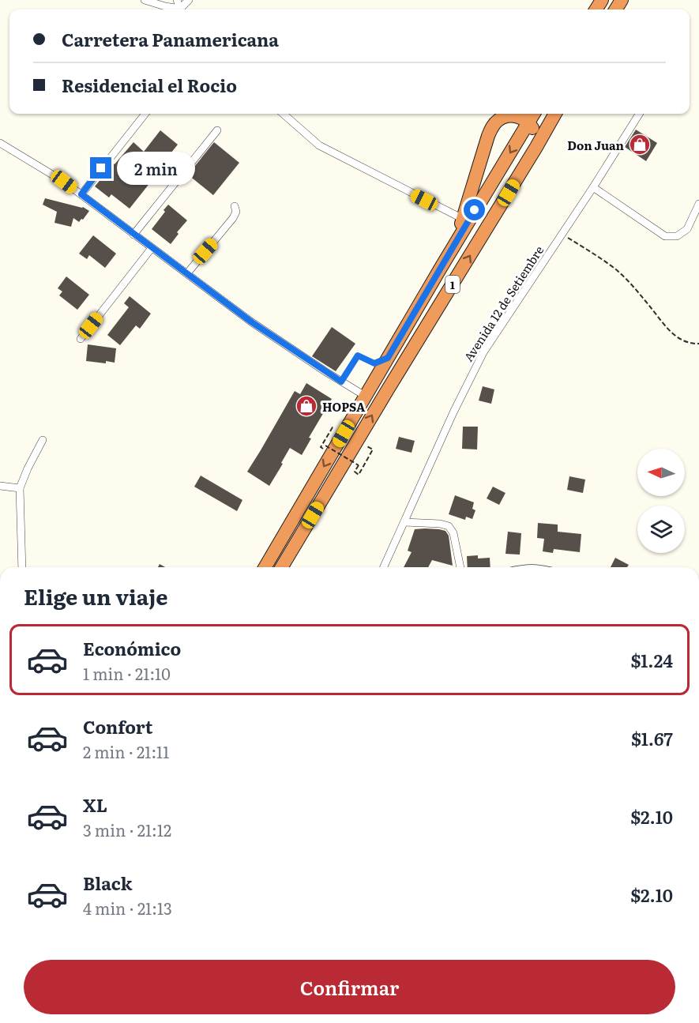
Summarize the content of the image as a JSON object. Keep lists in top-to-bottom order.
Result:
{
  "streets": {
    "highway": ["1"],
    "street": ["Avenida 12 de Setiembre"]
  },
  "places": {
    "shop": ["Don Juan", "HOPSA"]
  },
  "north": "left",
  "page": {
    "banner": ["Carretera Panamericana", "Residencial el Rocio"],
    "bubble": "2 min",
    "heading": "Elige un viaje",
    "list": [
      {
        "name": "Económico",
        "note": "1 min · 21:10",
        "value": "$1.24"
      },
      {
        "name": "Confort",
        "note": "2 min · 21:11",
        "value": "$1.67"
      },
      {
        "name": "XL",
        "note": "3 min · 21:12",
        "value": "$2.10"
      },
      {
        "name": "Black",
        "note": "4 min · 21:13",
        "value": "$2.10"
      }
    ],
    "buttons": "Confirmar"
  }
}
